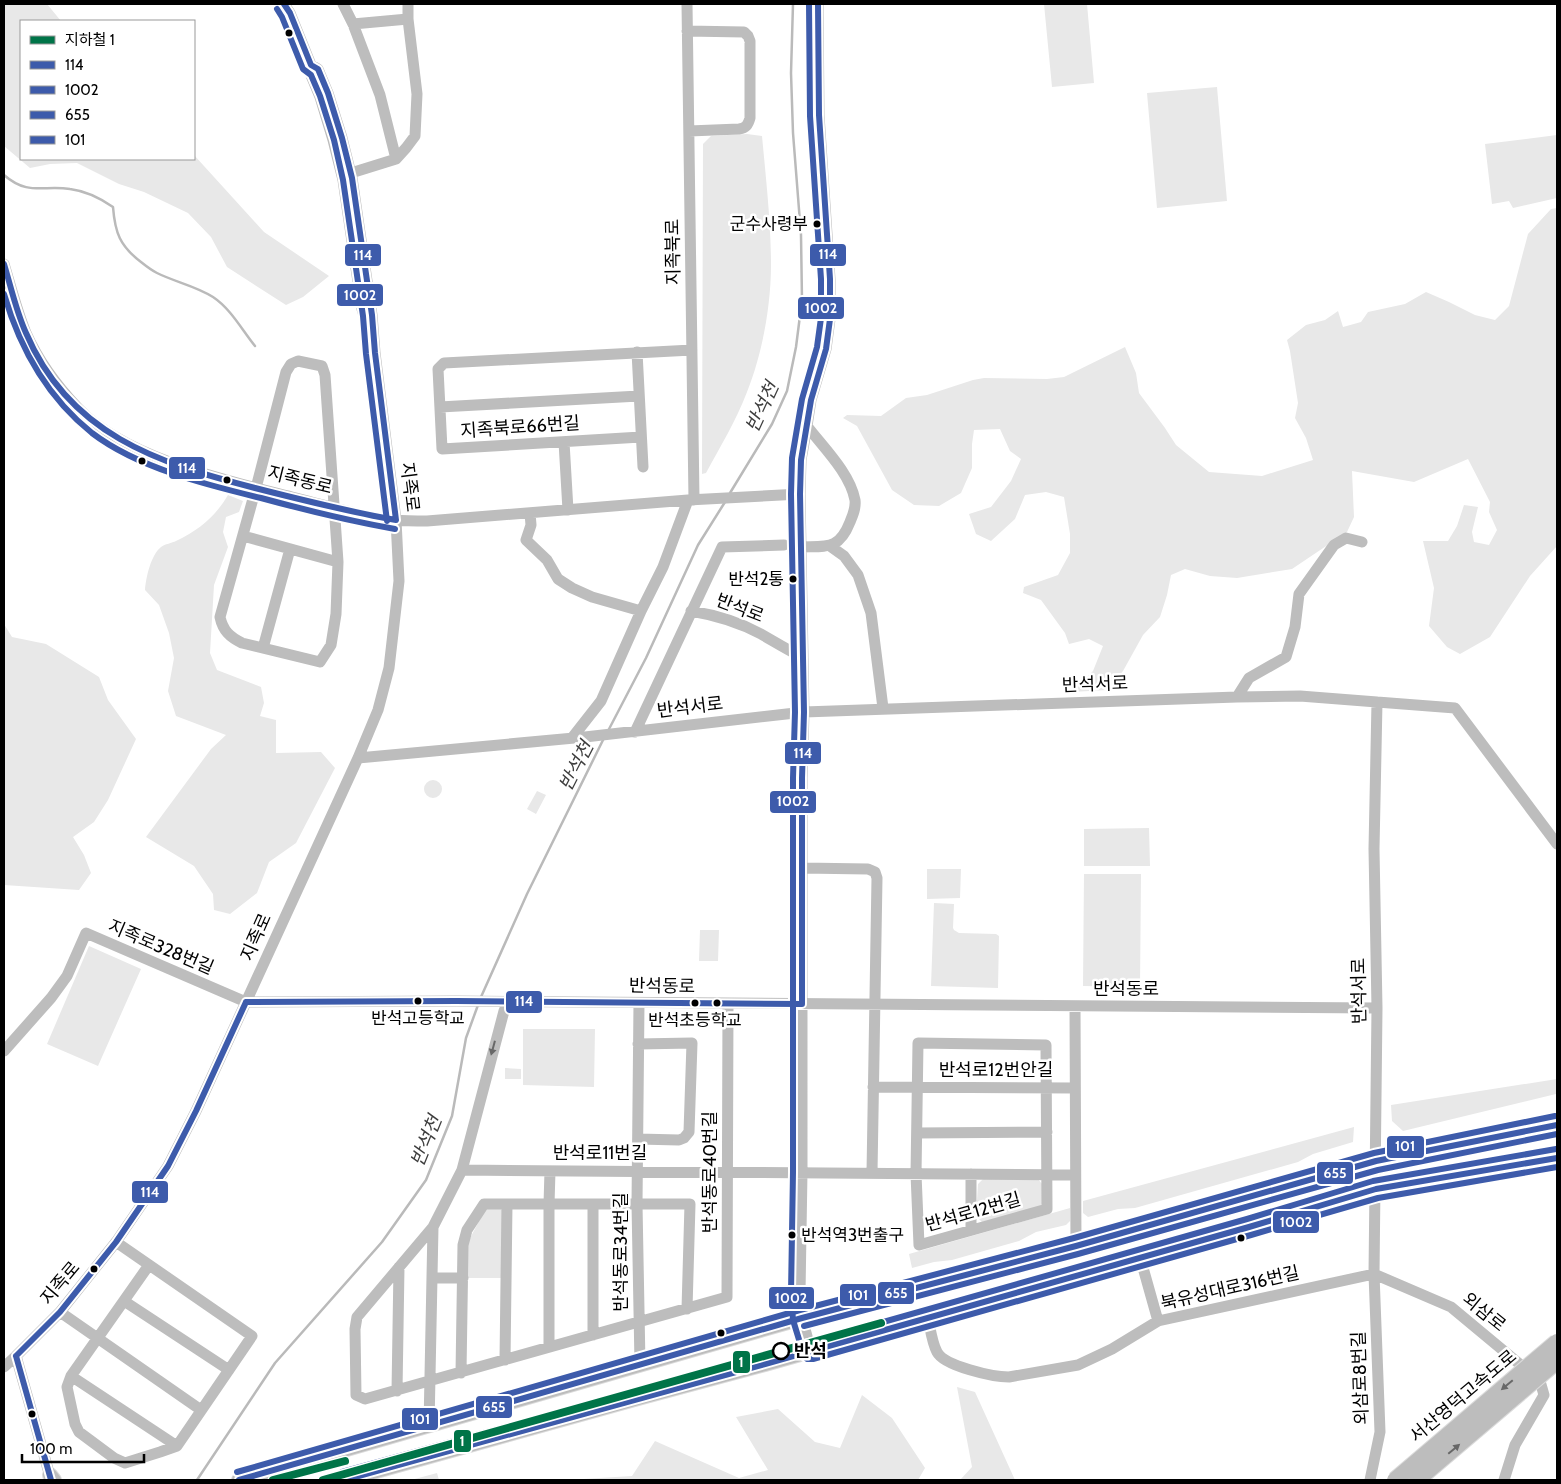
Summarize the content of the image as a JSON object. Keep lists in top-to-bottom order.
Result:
{
  "streets": {
    "highway": ["서산영덕고속도로"],
    "street": [
      "지족북로",
      "지족북로66번길",
      "지족동로",
      "지족로",
      "반석로",
      "반석서로",
      "지족로328번길",
      "반석동로",
      "반석로12번안길",
      "반석로11번길",
      "반석동로40번길",
      "반석로12번길",
      "반석동로34번길",
      "북유성대로316번길",
      "외삼로",
      "외삼로8번길"
    ]
  },
  "crossings": [
    ["지족북로", "지족북로66번길"],
    ["지족북로", "지족동로"],
    ["지족동로", "지족로"],
    ["지족로", "반석서로"],
    ["지족로", "지족로328번길"],
    ["지족로", "반석동로"],
    ["반석서로", "반석동로"],
    ["지족로328번길", "반석동로"],
    ["반석동로", "반석동로40번길"],
    ["반석동로", "반석동로34번길"],
    ["반석로12번안길", "반석로12번길"],
    ["반석로11번길", "반석동로40번길"],
    ["반석로11번길", "반석로12번길"],
    ["반석로11번길", "반석동로34번길"],
    ["반석동로40번길", "반석동로34번길"],
    ["북유성대로316번길", "외삼로"],
    ["북유성대로316번길", "외삼로8번길"],
    ["외삼로", "외삼로8번길"]
  ],
  "water": ["반석천"],
  "places": [
    "군수사령부",
    "반석2통",
    "반석고등학교",
    "반석초등학교",
    "반석역3번출구",
    "반석"
  ],
  "lines": [
    "transit line 114",
    "transit line 1002",
    "transit line 101",
    "transit line 655",
    "metro line 1"
  ],
  "legend": [
    "지하철 1",
    "114",
    "1002",
    "655",
    "101"
  ],
  "scale_bar": "100 m"
}
